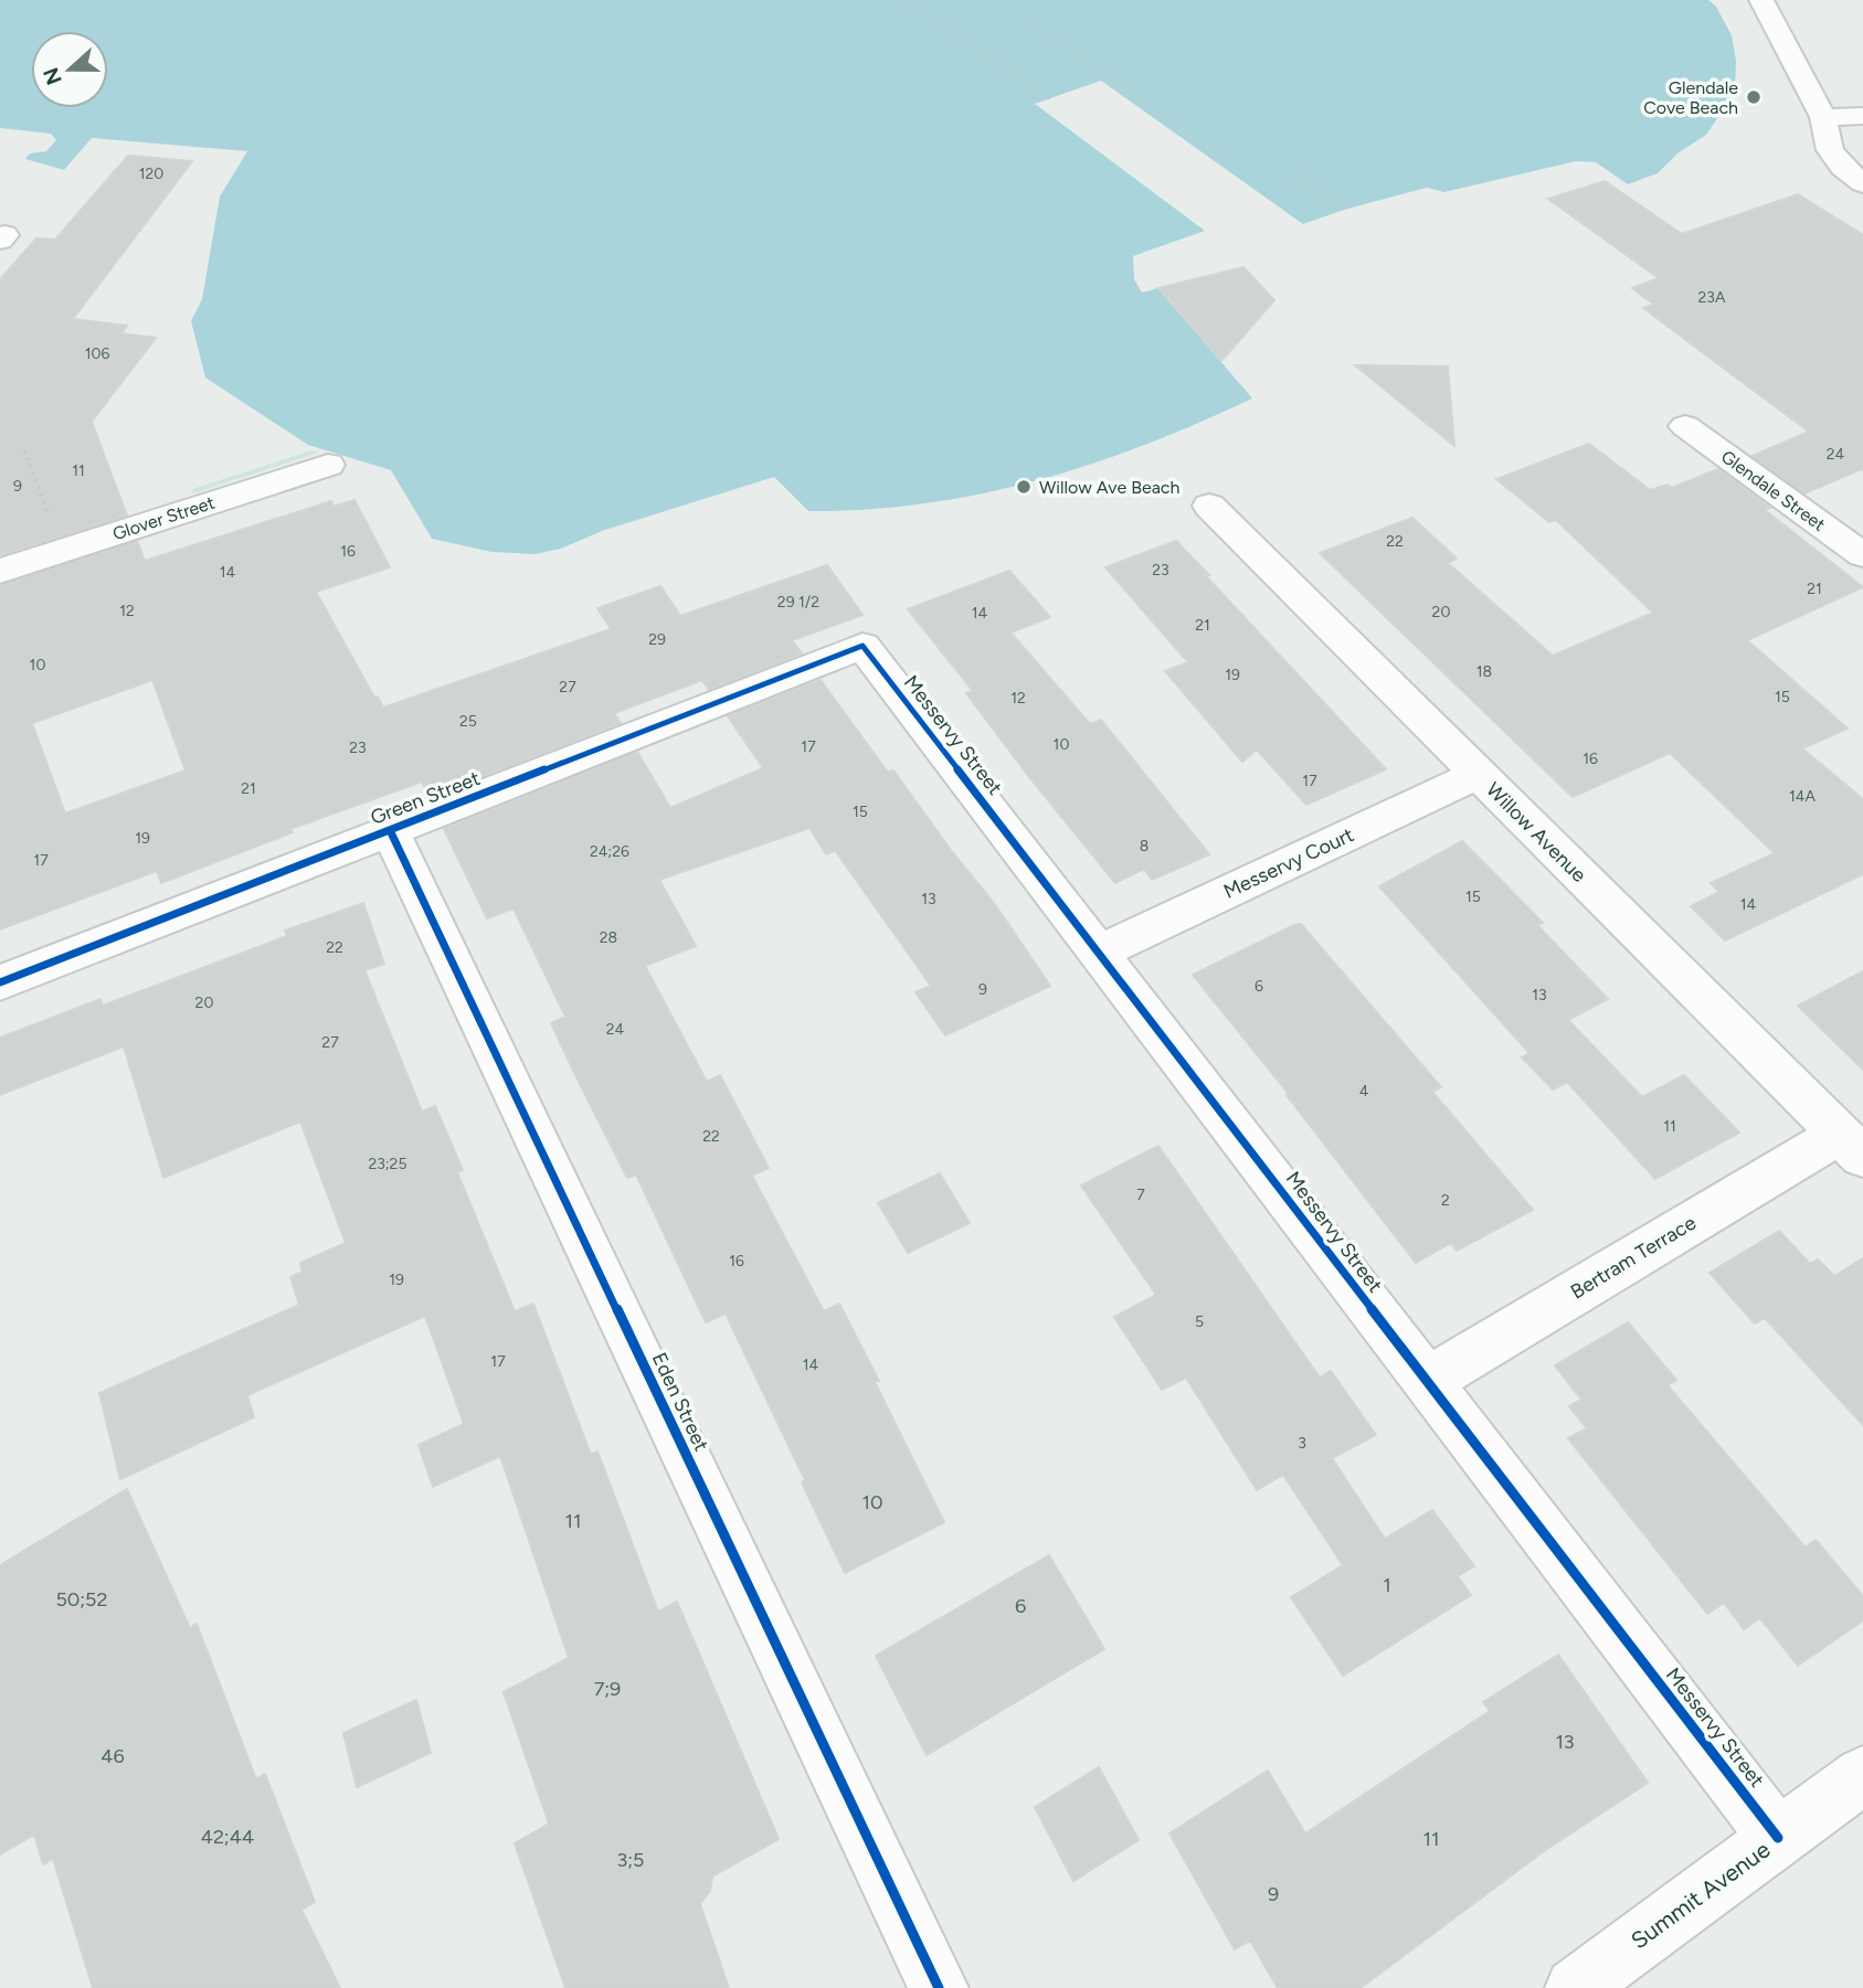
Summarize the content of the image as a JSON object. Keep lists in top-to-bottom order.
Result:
{
  "streets": {
    "street": [
      "Glendale Street",
      "Glover Street",
      "Messervy Street",
      "Green Street",
      "Willow Avenue",
      "Messervy Court",
      "Bertram Terrace",
      "Eden Street",
      "Summit Avenue"
    ]
  },
  "crossings": [
    ["Messervy Street", "Green Street"],
    ["Messervy Street", "Messervy Court"],
    ["Messervy Street", "Bertram Terrace"],
    ["Messervy Street", "Summit Avenue"],
    ["Green Street", "Eden Street"],
    ["Willow Avenue", "Messervy Court"],
    ["Willow Avenue", "Bertram Terrace"]
  ],
  "places": ["Glendale Cove Beach", "Willow Ave Beach"],
  "house_numbers": [
    "120",
    "23A",
    "106",
    "24",
    "11",
    "9",
    "22",
    "16",
    "23",
    "14",
    "21",
    "29 1/2",
    "12",
    "20",
    "14",
    "21",
    "29",
    "10",
    "18",
    "19",
    "27",
    "15",
    "12",
    "25",
    "10",
    "17",
    "23",
    "16",
    "17",
    "21",
    "14A",
    "15",
    "19",
    "8",
    "24;26",
    "17",
    "15",
    "13",
    "14",
    "28",
    "22",
    "6",
    "9",
    "13",
    "20",
    "24",
    "27",
    "4",
    "11",
    "22",
    "23;25",
    "7",
    "2",
    "16",
    "19",
    "5",
    "17",
    "14",
    "3",
    "10",
    "11",
    "1",
    "50;52",
    "6",
    "7;9",
    "13",
    "46",
    "42;44",
    "11",
    "3;5",
    "9"
  ],
  "north": "left"
}
